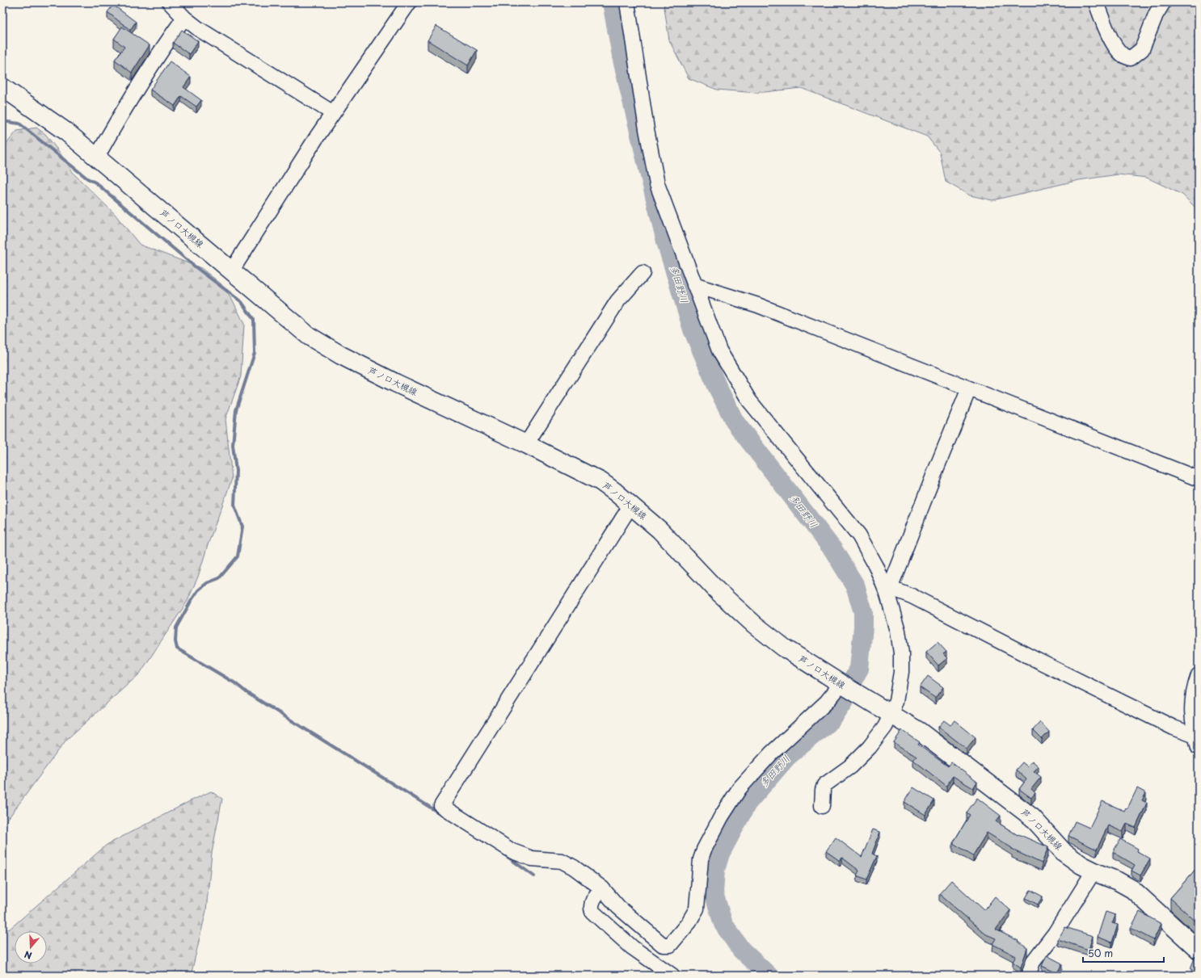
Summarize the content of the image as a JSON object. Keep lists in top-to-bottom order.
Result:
{
  "streets": {
    "main road": ["芦ノ口大槻線"]
  },
  "water": ["多田野川"],
  "scale_bar": "50 m",
  "north": "bottom"
}
